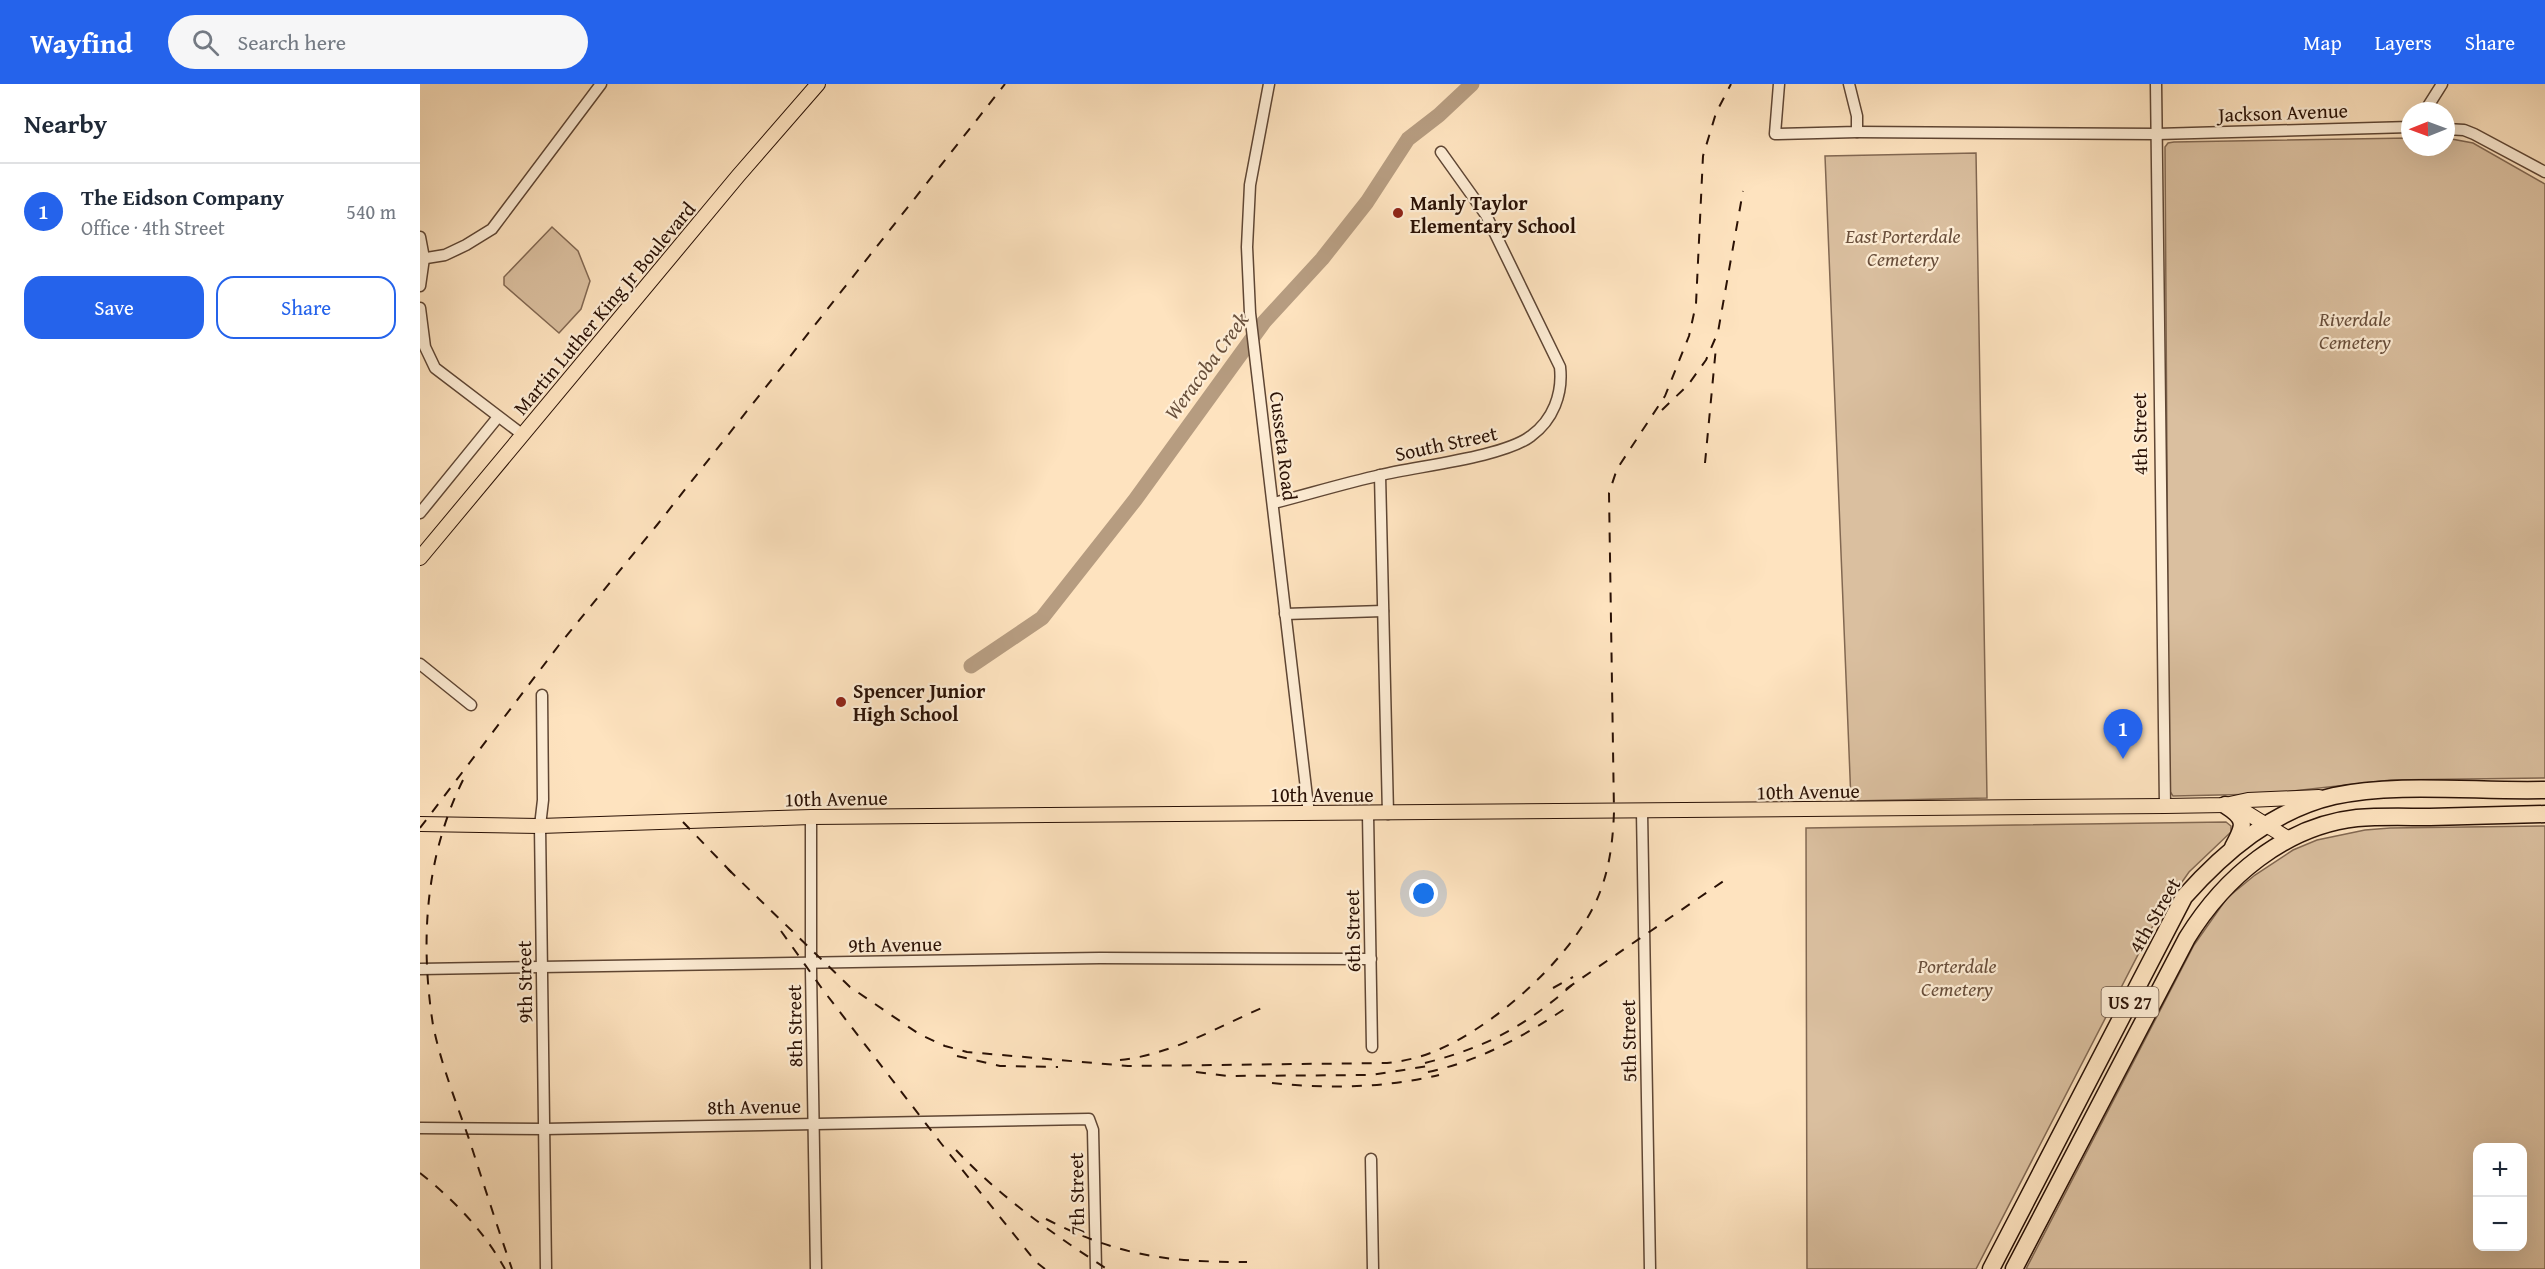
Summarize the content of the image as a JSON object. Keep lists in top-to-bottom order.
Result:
{
  "streets": {
    "highway": ["4th Street", "US 27"],
    "main road": ["Martin Luther King Jr Boulevard", "10th Avenue"],
    "street": [
      "Jackson Avenue",
      "South Street",
      "Cusseta Road",
      "6th Street",
      "9th Avenue",
      "9th Street",
      "8th Street",
      "5th Street",
      "8th Avenue",
      "7th Street"
    ]
  },
  "crossings": [
    ["Jackson Avenue", "4th Street"],
    ["4th Street", "10th Avenue"],
    ["South Street", "10th Avenue"],
    ["Cusseta Road", "10th Avenue"],
    ["10th Avenue", "6th Street"],
    ["10th Avenue", "9th Street"],
    ["10th Avenue", "8th Street"],
    ["10th Avenue", "5th Street"],
    ["6th Street", "9th Avenue"],
    ["9th Avenue", "9th Street"],
    ["9th Avenue", "8th Street"],
    ["9th Street", "8th Avenue"],
    ["8th Street", "8th Avenue"],
    ["8th Avenue", "7th Street"]
  ],
  "water": ["Weracoba Creek"],
  "parks": ["East Porterdale Cemetery", "Riverdale Cemetery", "Porterdale Cemetery"],
  "places": ["Manly Taylor Elementary School", "Spencer Junior High School"],
  "north": "left",
  "page": {
    "header": "Wayfind",
    "search": "Search here",
    "nav": ["Map", "Layers", "Share"],
    "heading": "Nearby",
    "list": [
      {
        "mark": "1",
        "name": "The Eidson Company",
        "note": "Office · 4th Street",
        "value": "540 m"
      }
    ],
    "buttons": ["Save", "Share"],
    "pins": "1",
    "map_buttons": ["+", "−"]
  }
}
